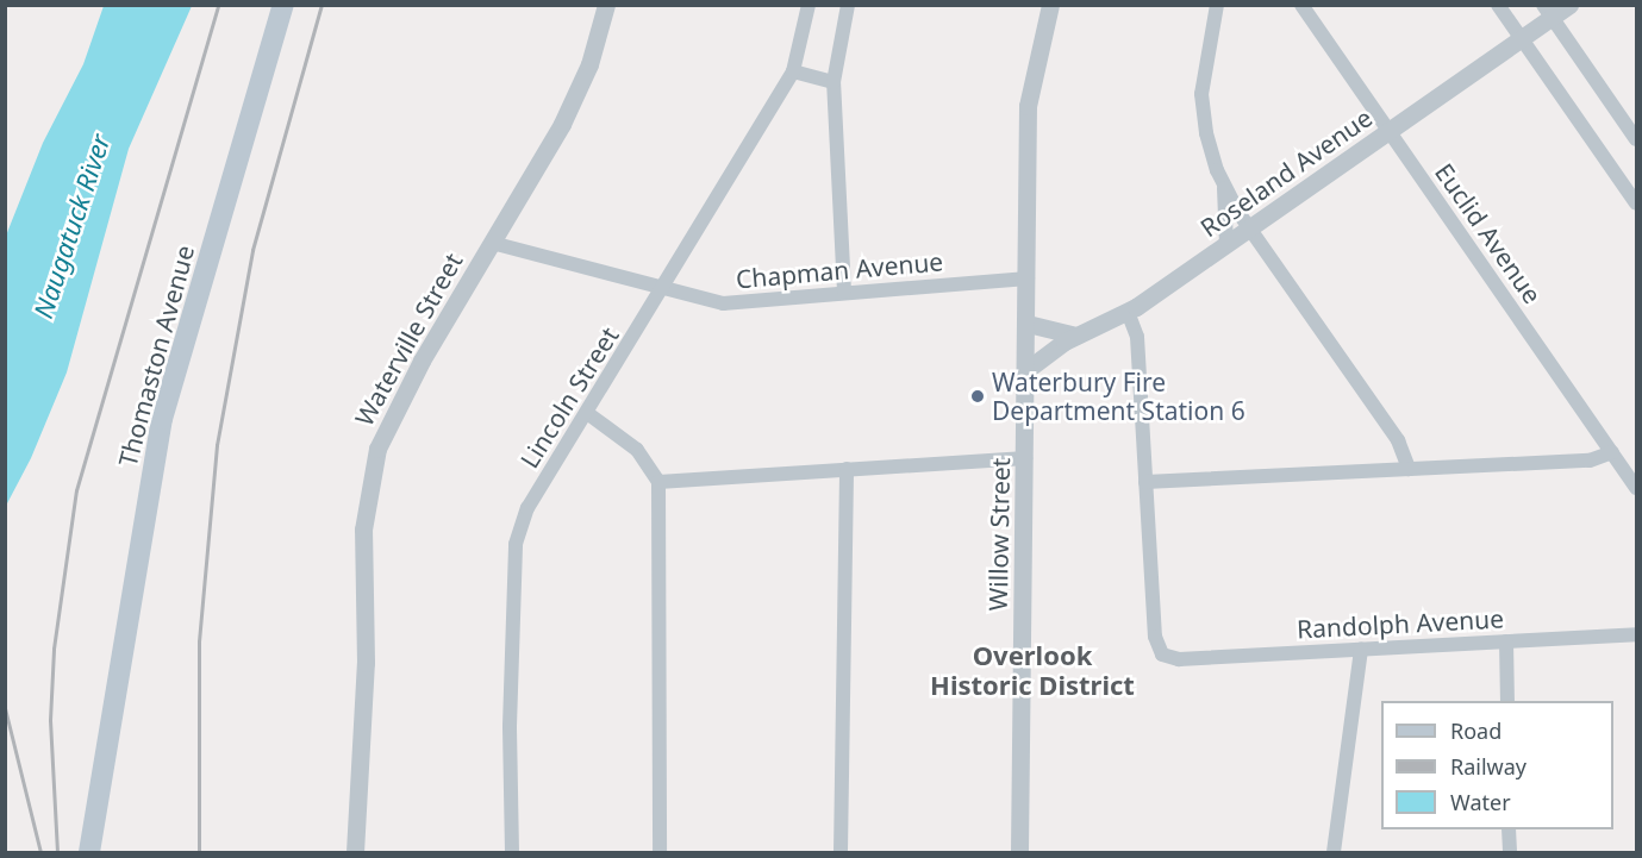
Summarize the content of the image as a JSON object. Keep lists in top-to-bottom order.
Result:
{
  "streets": {
    "main road": ["Thomaston Avenue"],
    "street": [
      "Roseland Avenue",
      "Euclid Avenue",
      "Chapman Avenue",
      "Waterville Street",
      "Lincoln Street",
      "Willow Street",
      "Randolph Avenue"
    ]
  },
  "crossings": [
    ["Roseland Avenue", "Euclid Avenue"],
    ["Roseland Avenue", "Willow Street"],
    ["Chapman Avenue", "Waterville Street"],
    ["Chapman Avenue", "Lincoln Street"],
    ["Chapman Avenue", "Willow Street"]
  ],
  "districts": ["Overlook Historic District"],
  "water": ["Naugatuck River"],
  "places": ["Waterbury Fire Department Station 6"],
  "legend": ["Road", "Railway", "Water"]
}
